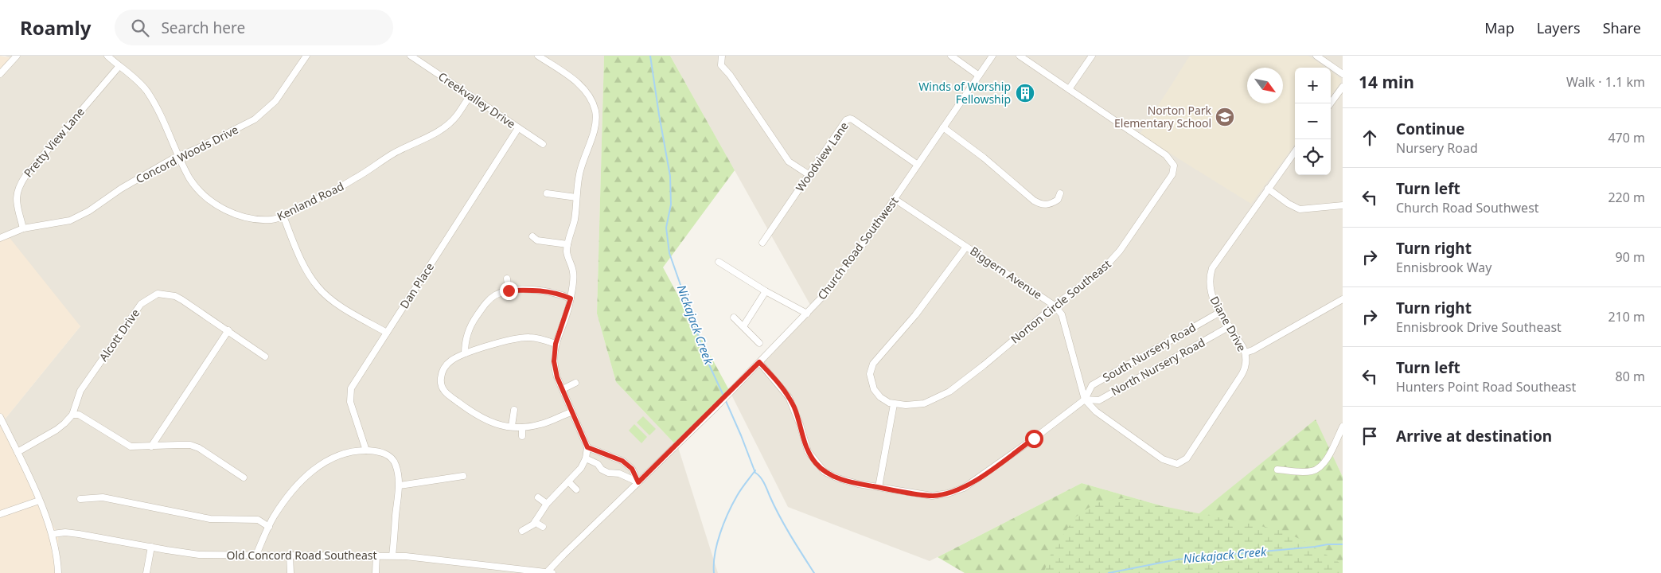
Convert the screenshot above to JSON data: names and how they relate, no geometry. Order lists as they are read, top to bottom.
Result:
{
  "streets": {
    "street": [
      "Creekvalley Drive",
      "Pretty View Lane",
      "Concord Woods Drive",
      "Woodview Lane",
      "Kenland Road",
      "Church Road Southwest",
      "Biggern Avenue",
      "Dan Place",
      "Norton Circle Southeast",
      "Diane Drive",
      "Alcott Drive",
      "South Nursery Road",
      "North Nursery Road",
      "Old Concord Road Southeast"
    ]
  },
  "crossings": [
    ["Creekvalley Drive", "Kenland Road"],
    ["Creekvalley Drive", "Dan Place"],
    ["Pretty View Lane", "Concord Woods Drive"],
    ["Pretty View Lane", "Kenland Road"],
    ["Concord Woods Drive", "Kenland Road"],
    ["Woodview Lane", "Church Road Southwest"],
    ["Church Road Southwest", "Biggern Avenue"],
    ["Church Road Southwest", "Old Concord Road Southeast"],
    ["Biggern Avenue", "Norton Circle Southeast"],
    ["Biggern Avenue", "Diane Drive"],
    ["Biggern Avenue", "South Nursery Road"],
    ["Biggern Avenue", "North Nursery Road"],
    ["Diane Drive", "South Nursery Road"],
    ["Diane Drive", "North Nursery Road"],
    ["South Nursery Road", "North Nursery Road"]
  ],
  "water": ["Nickajack Creek"],
  "places": {
    "building": ["Winds of Worship Fellowship"],
    "school or university": ["Norton Park Elementary School"]
  },
  "north": "bottom right",
  "page": {
    "header": "Roamly",
    "search": "Search here",
    "nav": ["Map", "Layers", "Share"],
    "heading": ["14 min", "Walk · 1.1 km"],
    "map_buttons": ["+", "−"],
    "list": [
      ["Continue", "Nursery Road", "470 m"],
      ["Turn left", "Church Road Southwest", "220 m"],
      ["Turn right", "Ennisbrook Way", "90 m"],
      ["Turn right", "Ennisbrook Drive Southeast", "210 m"],
      ["Turn left", "Hunters Point Road Southeast", "80 m"],
      "Arrive at destination"
    ]
  }
}
